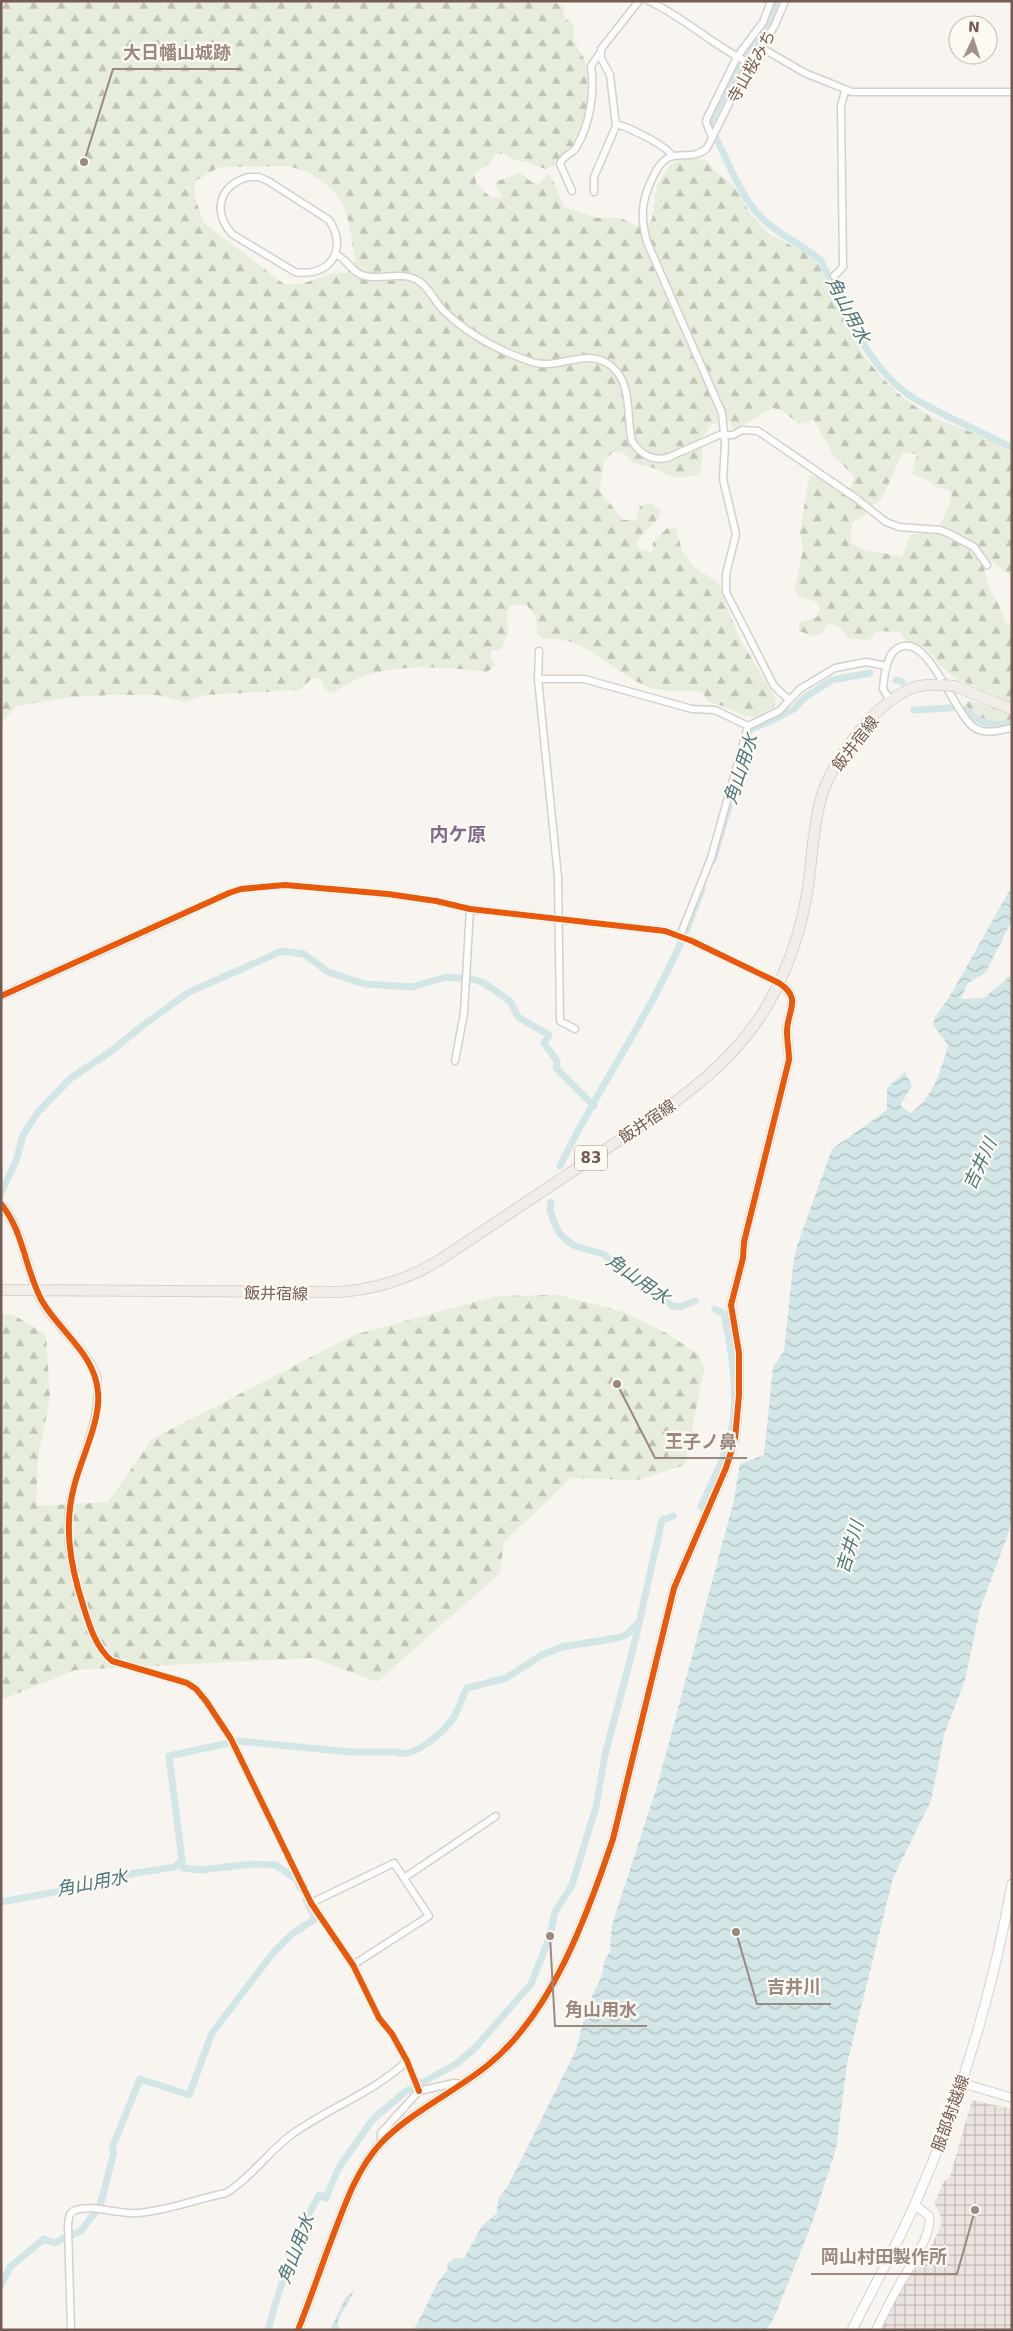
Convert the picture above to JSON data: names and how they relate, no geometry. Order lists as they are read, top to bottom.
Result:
{
  "streets": {
    "main road": ["飯井宿線", "83", "服部射越線"],
    "street": ["寺山桜みち"]
  },
  "districts": ["内ケ原"],
  "water": ["角山用水", "吉井川"],
  "places": [
    "大日幡山城跡",
    "王子ノ鼻",
    "吉井川",
    "角山用水",
    "岡山村田製作所"
  ],
  "north": "top"
}
